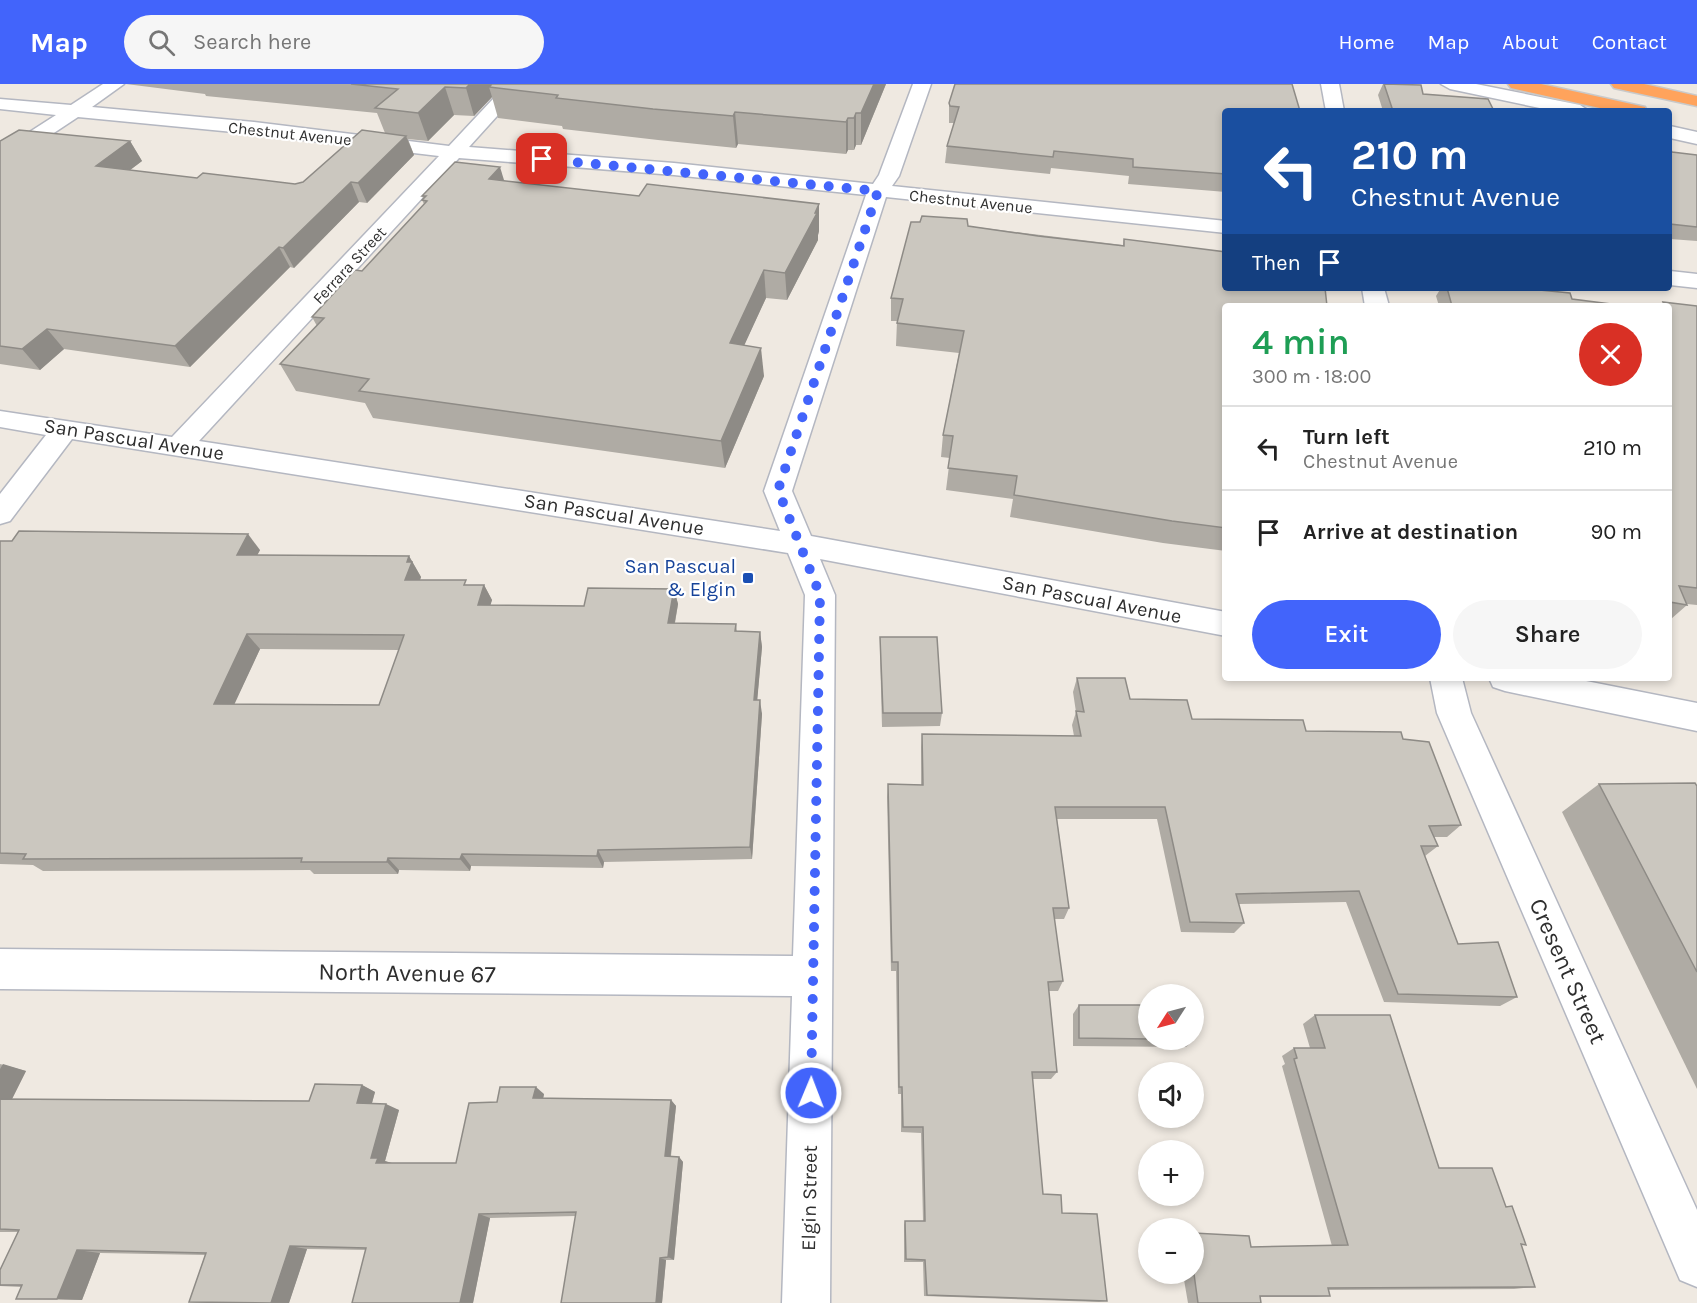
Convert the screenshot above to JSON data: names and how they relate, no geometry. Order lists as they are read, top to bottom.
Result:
{
  "streets": {
    "street": [
      "Chestnut Avenue",
      "Ferrara Street",
      "San Pascual Avenue",
      "Cresent Street",
      "North Avenue 67",
      "Elgin Street"
    ]
  },
  "crossings": [
    ["Chestnut Avenue", "Ferrara Street"],
    ["Chestnut Avenue", "Elgin Street"],
    ["Ferrara Street", "San Pascual Avenue"],
    ["San Pascual Avenue", "Elgin Street"],
    ["North Avenue 67", "Elgin Street"]
  ],
  "places": {
    "transit": ["San Pascual & Elgin"]
  },
  "north": "bottom left",
  "page": {
    "header": "Map",
    "search": "Search here",
    "nav": [
      "Home",
      "Map",
      "About",
      "Contact"
    ],
    "turn": ["210 m", "Chestnut Avenue"],
    "then": "Then",
    "heading": ["4 min", "300 m · 18:00"],
    "list": [
      {
        "name": "Turn left",
        "note": "Chestnut Avenue",
        "value": "210 m"
      },
      {
        "name": "Arrive at destination",
        "value": "90 m"
      }
    ],
    "buttons": ["Exit", "Share"],
    "map_buttons": ["+", "−"]
  }
}
